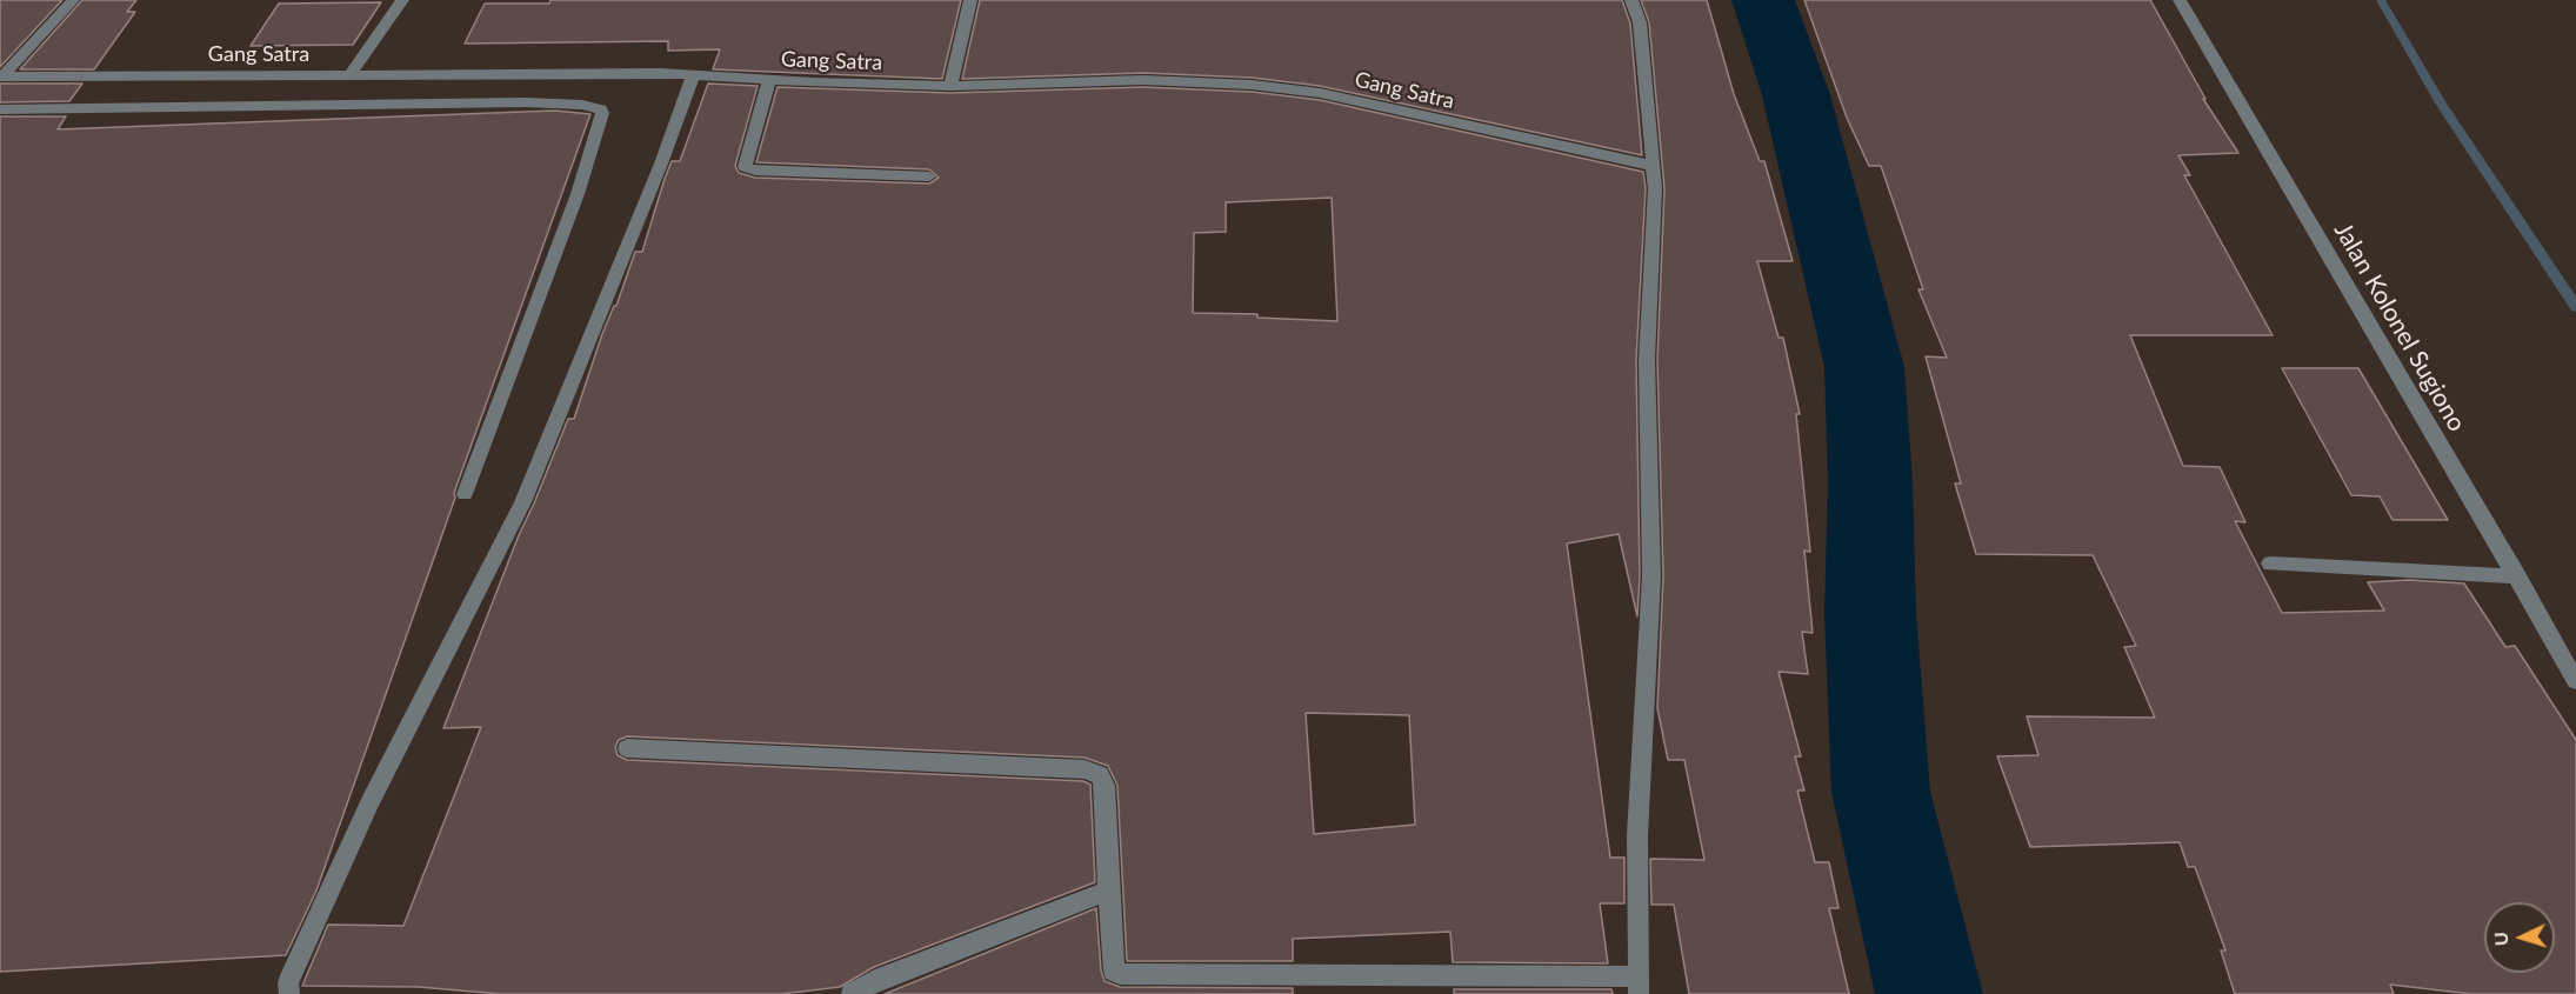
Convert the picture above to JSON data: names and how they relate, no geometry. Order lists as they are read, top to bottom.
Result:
{
  "streets": {
    "street": ["Gang Satra", "Jalan Kolonel Sugiono"]
  },
  "north": "left"
}
